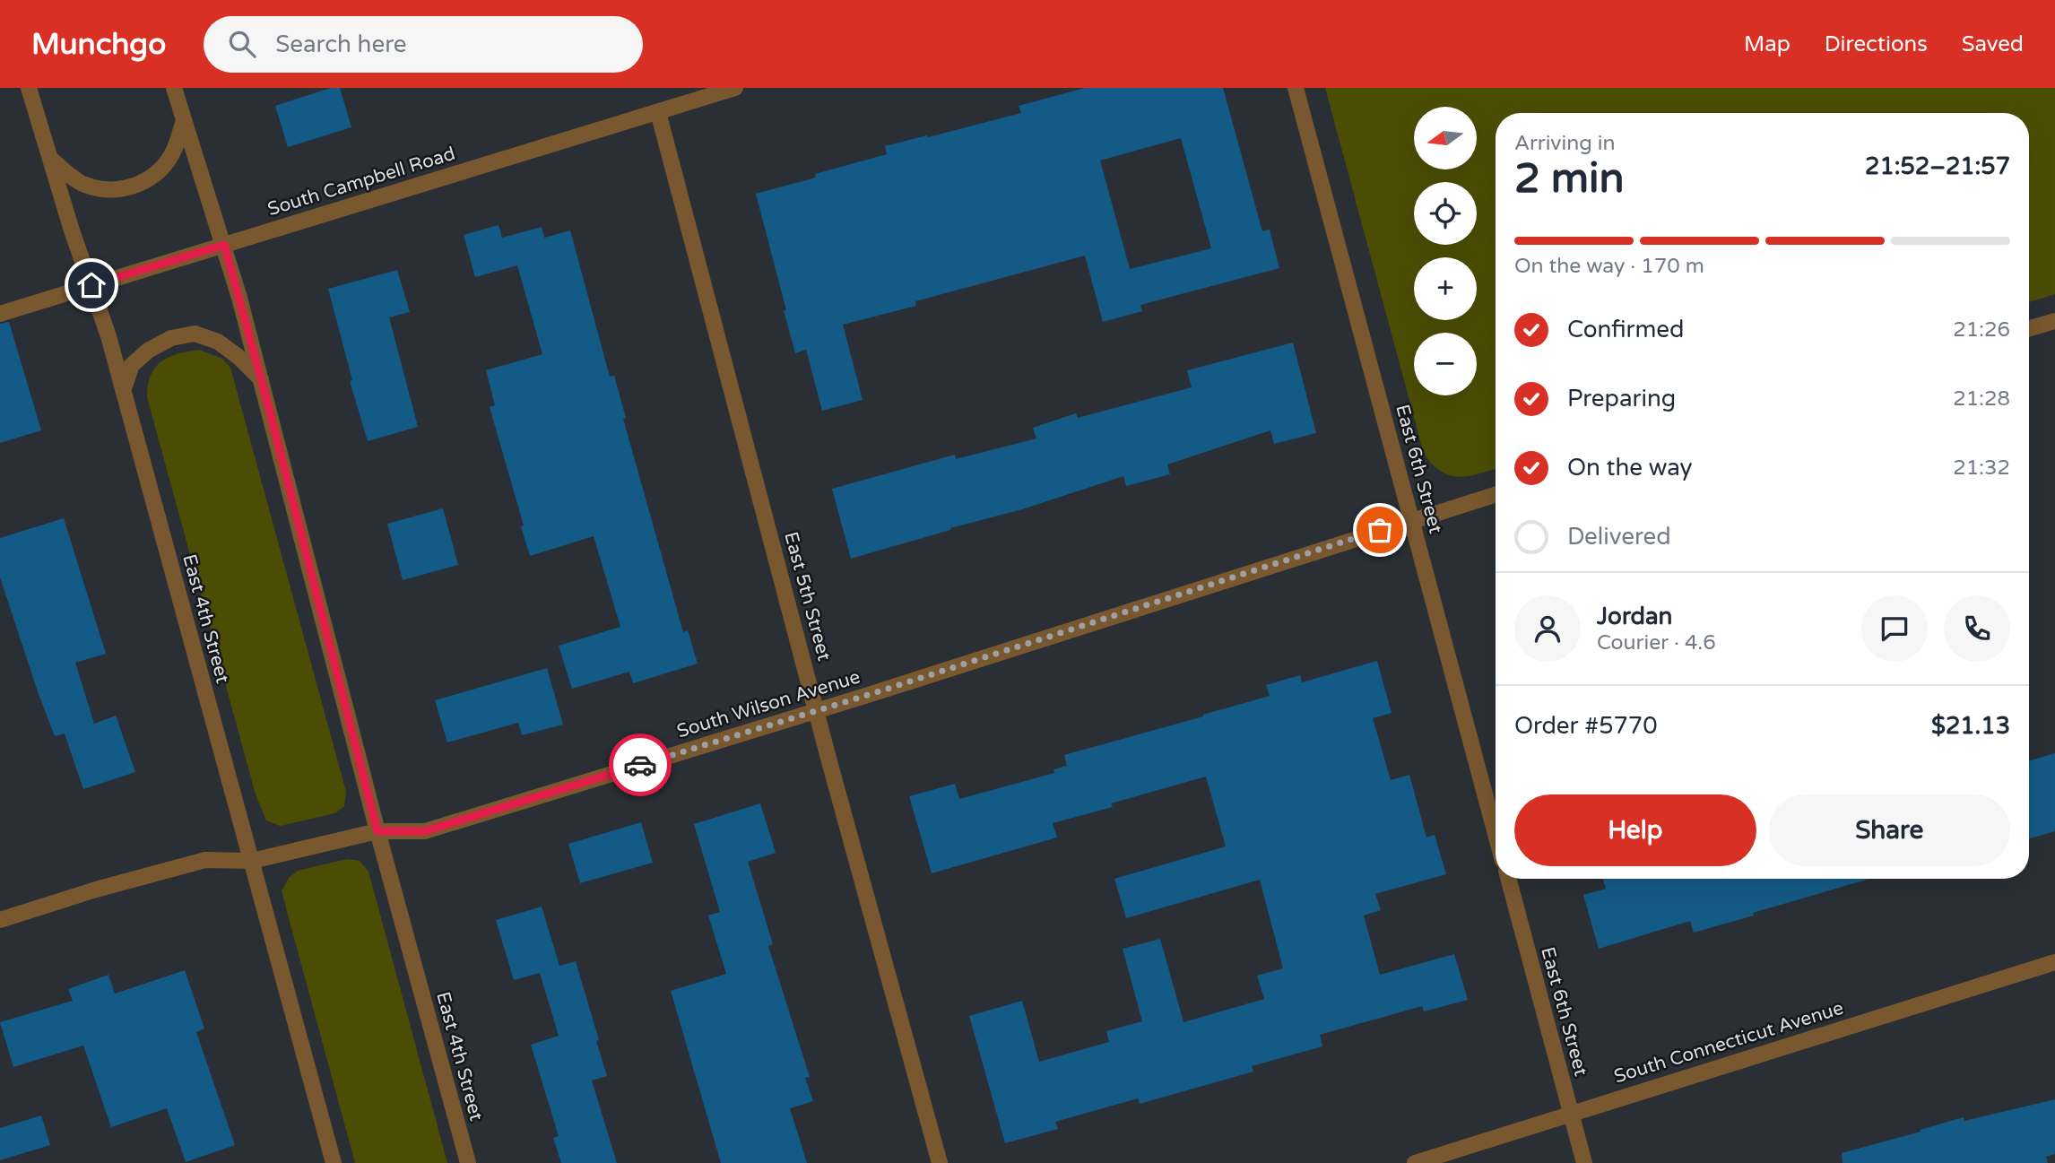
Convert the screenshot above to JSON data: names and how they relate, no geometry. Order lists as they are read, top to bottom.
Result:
{
  "streets": {
    "street": [
      "South Campbell Road",
      "East 6th Street",
      "East 5th Street",
      "East 4th Street",
      "South Wilson Avenue",
      "South Connecticut Avenue"
    ]
  },
  "crossings": [
    ["South Campbell Road", "East 5th Street"],
    ["South Campbell Road", "East 4th Street"],
    ["East 6th Street", "South Wilson Avenue"],
    ["East 6th Street", "South Connecticut Avenue"],
    ["East 5th Street", "South Wilson Avenue"],
    ["East 4th Street", "South Wilson Avenue"]
  ],
  "north": "left",
  "page": {
    "header": "Munchgo",
    "search": "Search here",
    "nav": ["Map", "Directions", "Saved"],
    "map_buttons": ["+", "−"],
    "heading": ["2 min", "Arriving in", "21:52–21:57"],
    "panel": [
      "Jordan",
      "Courier · 4.6",
      "Order #5770",
      "$21.13"
    ],
    "bar": "On the way · 170 m",
    "list": [
      ["Confirmed", "21:26"],
      ["Preparing", "21:28"],
      ["On the way", "21:32"],
      "Delivered"
    ],
    "buttons": ["Help", "Share"]
  }
}
